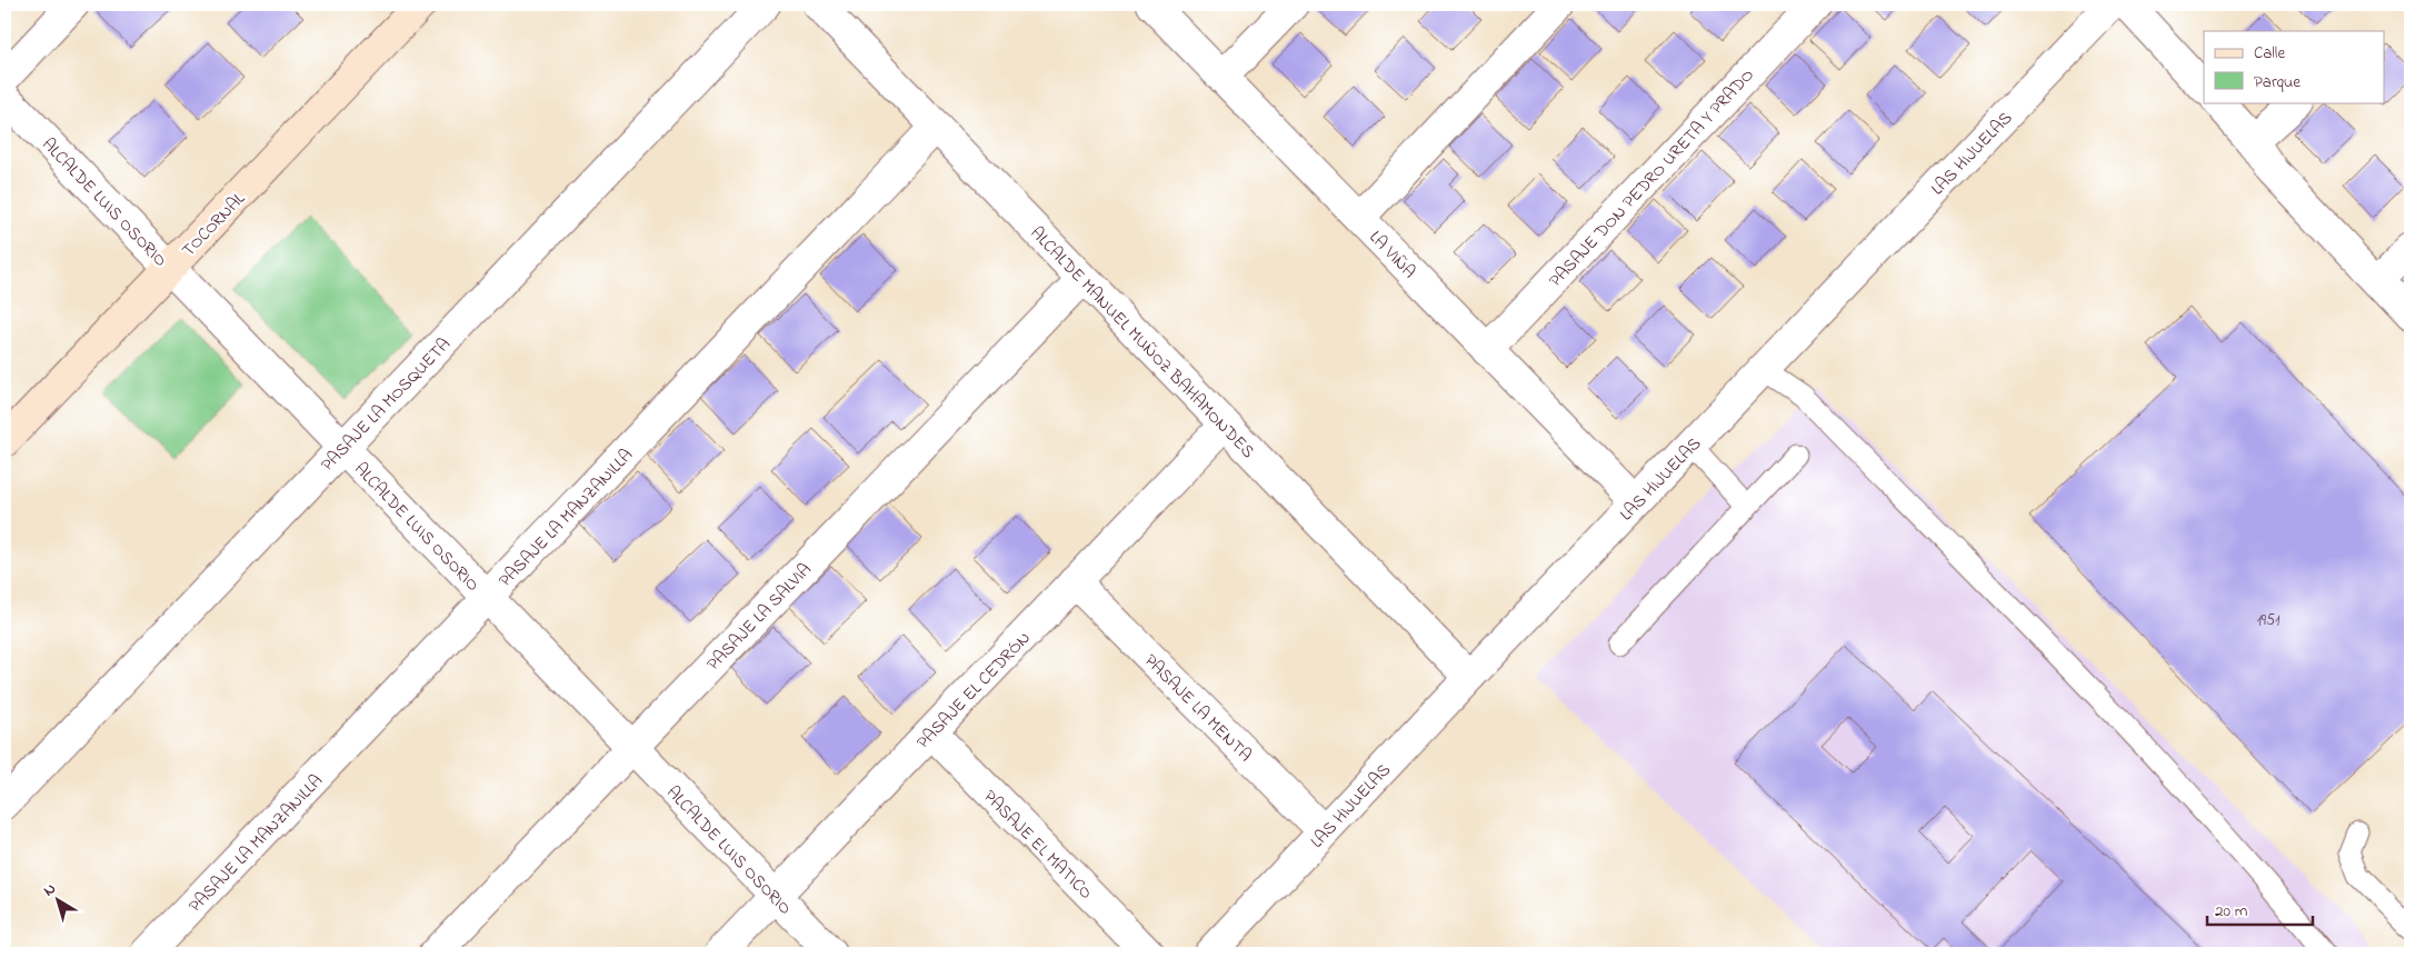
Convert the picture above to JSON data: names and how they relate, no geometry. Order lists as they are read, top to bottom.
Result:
{
  "streets": {
    "street": [
      "LAS HIJUELAS",
      "PASAJE DON PEDRO URETA Y PRADO",
      "ALCALDE LUIS OSORIO",
      "TOCORNAL",
      "LA VIÑA",
      "ALCALDE MANUEL MUÑOZ BAHAMONDES",
      "PASAJE LA MOSQUETA",
      "PASAJE LA MANZANILLA",
      "PASAJE LA SALVIA",
      "PASAJE EL CEDRÓN",
      "PASAJE LA MENTA",
      "PASAJE EL MATICO"
    ]
  },
  "crossings": [
    ["LAS HIJUELAS", "LA VIÑA"],
    ["LAS HIJUELAS", "ALCALDE MANUEL MUÑOZ BAHAMONDES"],
    ["LAS HIJUELAS", "PASAJE LA MENTA"],
    ["PASAJE DON PEDRO URETA Y PRADO", "LA VIÑA"],
    ["ALCALDE LUIS OSORIO", "TOCORNAL"],
    ["ALCALDE LUIS OSORIO", "PASAJE LA MOSQUETA"],
    ["ALCALDE LUIS OSORIO", "PASAJE LA MANZANILLA"],
    ["ALCALDE LUIS OSORIO", "PASAJE LA SALVIA"],
    ["ALCALDE LUIS OSORIO", "PASAJE EL CEDRÓN"],
    ["ALCALDE MANUEL MUÑOZ BAHAMONDES", "PASAJE LA MANZANILLA"],
    ["ALCALDE MANUEL MUÑOZ BAHAMONDES", "PASAJE LA SALVIA"],
    ["ALCALDE MANUEL MUÑOZ BAHAMONDES", "PASAJE EL CEDRÓN"],
    ["PASAJE EL CEDRÓN", "PASAJE LA MENTA"],
    ["PASAJE EL CEDRÓN", "PASAJE EL MATICO"]
  ],
  "house_numbers": ["1951"],
  "legend": ["Calle", "Parque"],
  "scale_bar": "20 m",
  "north": "top left"
}
